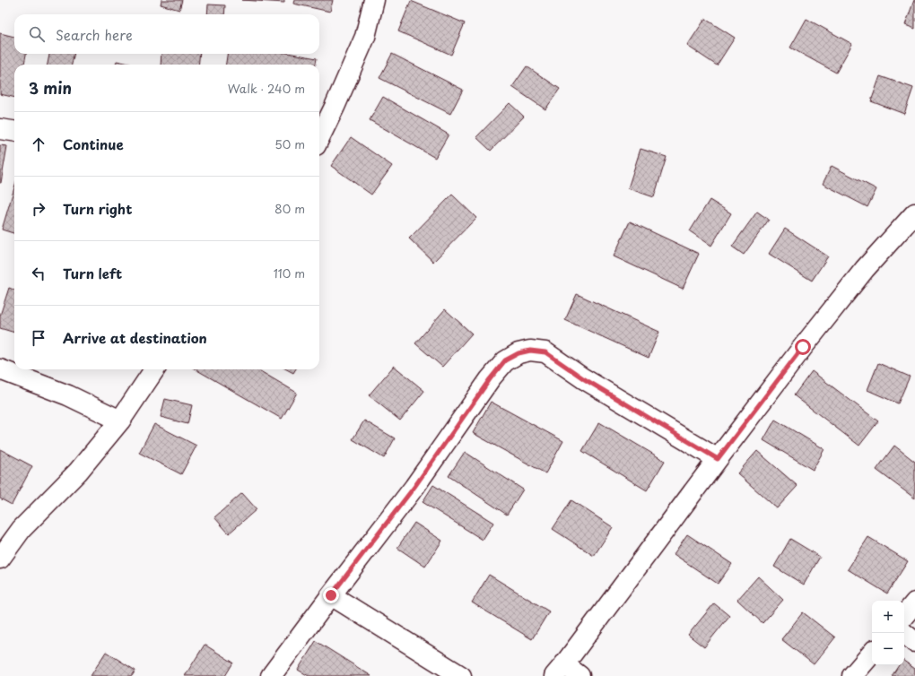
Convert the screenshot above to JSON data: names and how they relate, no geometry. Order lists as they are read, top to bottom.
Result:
{
  "page": {
    "search": "Search here",
    "heading": ["3 min", "Walk · 240 m"],
    "list": [
      ["Continue", "50 m"],
      ["Turn right", "80 m"],
      ["Turn left", "110 m"],
      "Arrive at destination"
    ],
    "map_buttons": ["+", "−"]
  }
}
